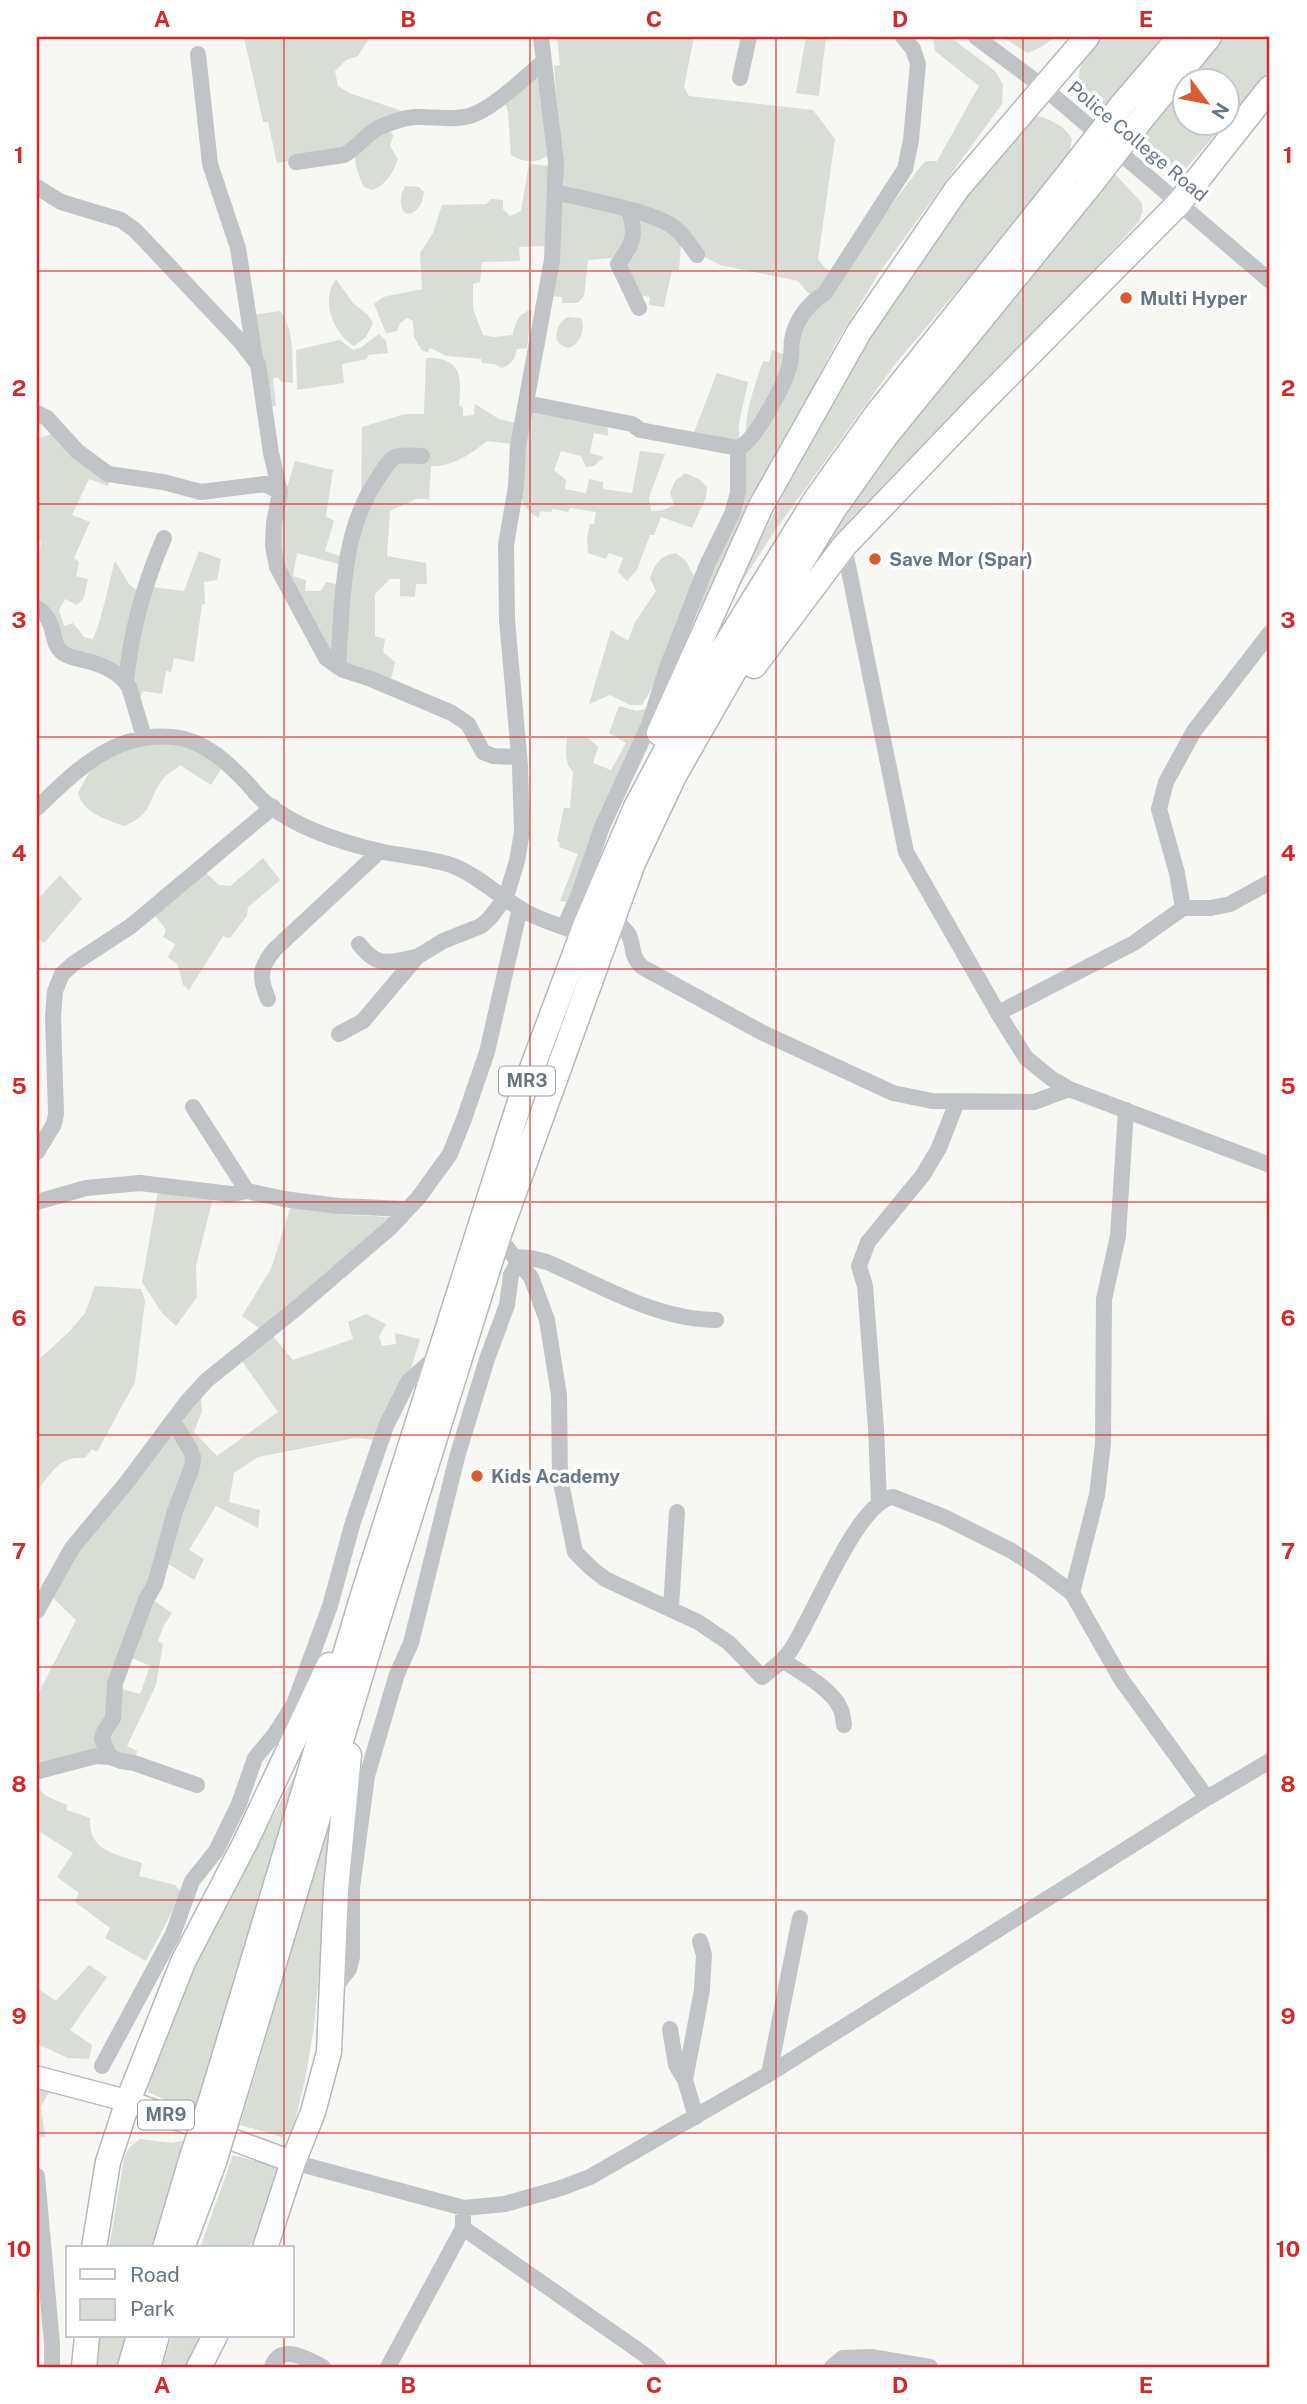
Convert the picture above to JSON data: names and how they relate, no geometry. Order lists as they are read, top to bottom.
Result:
{
  "streets": {
    "highway": ["MR3"],
    "main road": ["MR9"],
    "street": ["Police College Road"]
  },
  "places": ["Multi Hyper", "Save Mor (Spar)", "Kids Academy"],
  "legend": ["Road", "Park"],
  "north": "bottom right",
  "grid": {
    "columns": [
      "A",
      "B",
      "C",
      "D",
      "E"
    ],
    "rows": [
      "1",
      "2",
      "3",
      "4",
      "5",
      "6",
      "7",
      "8",
      "9",
      "10"
    ]
  }
}
